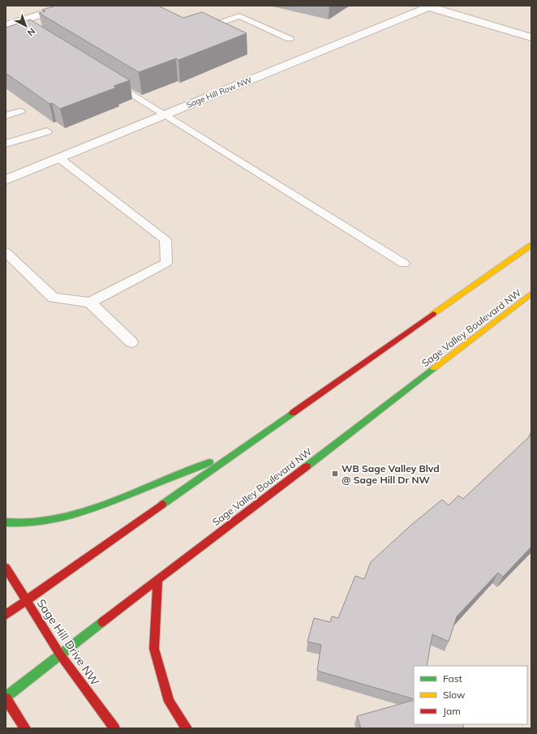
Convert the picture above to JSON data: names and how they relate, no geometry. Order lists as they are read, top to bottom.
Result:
{
  "streets": {
    "street": ["Sage Hill Row NW", "Sage Valley Boulevard NW", "Sage Hill Drive NW"]
  },
  "crossings": [
    ["Sage Valley Boulevard NW", "Sage Hill Drive NW"]
  ],
  "places": {
    "transit": ["WB Sage Valley Blvd @ Sage Hill Dr NW"]
  },
  "legend": ["Fast", "Slow", "Jam"],
  "north": "bottom right"
}
